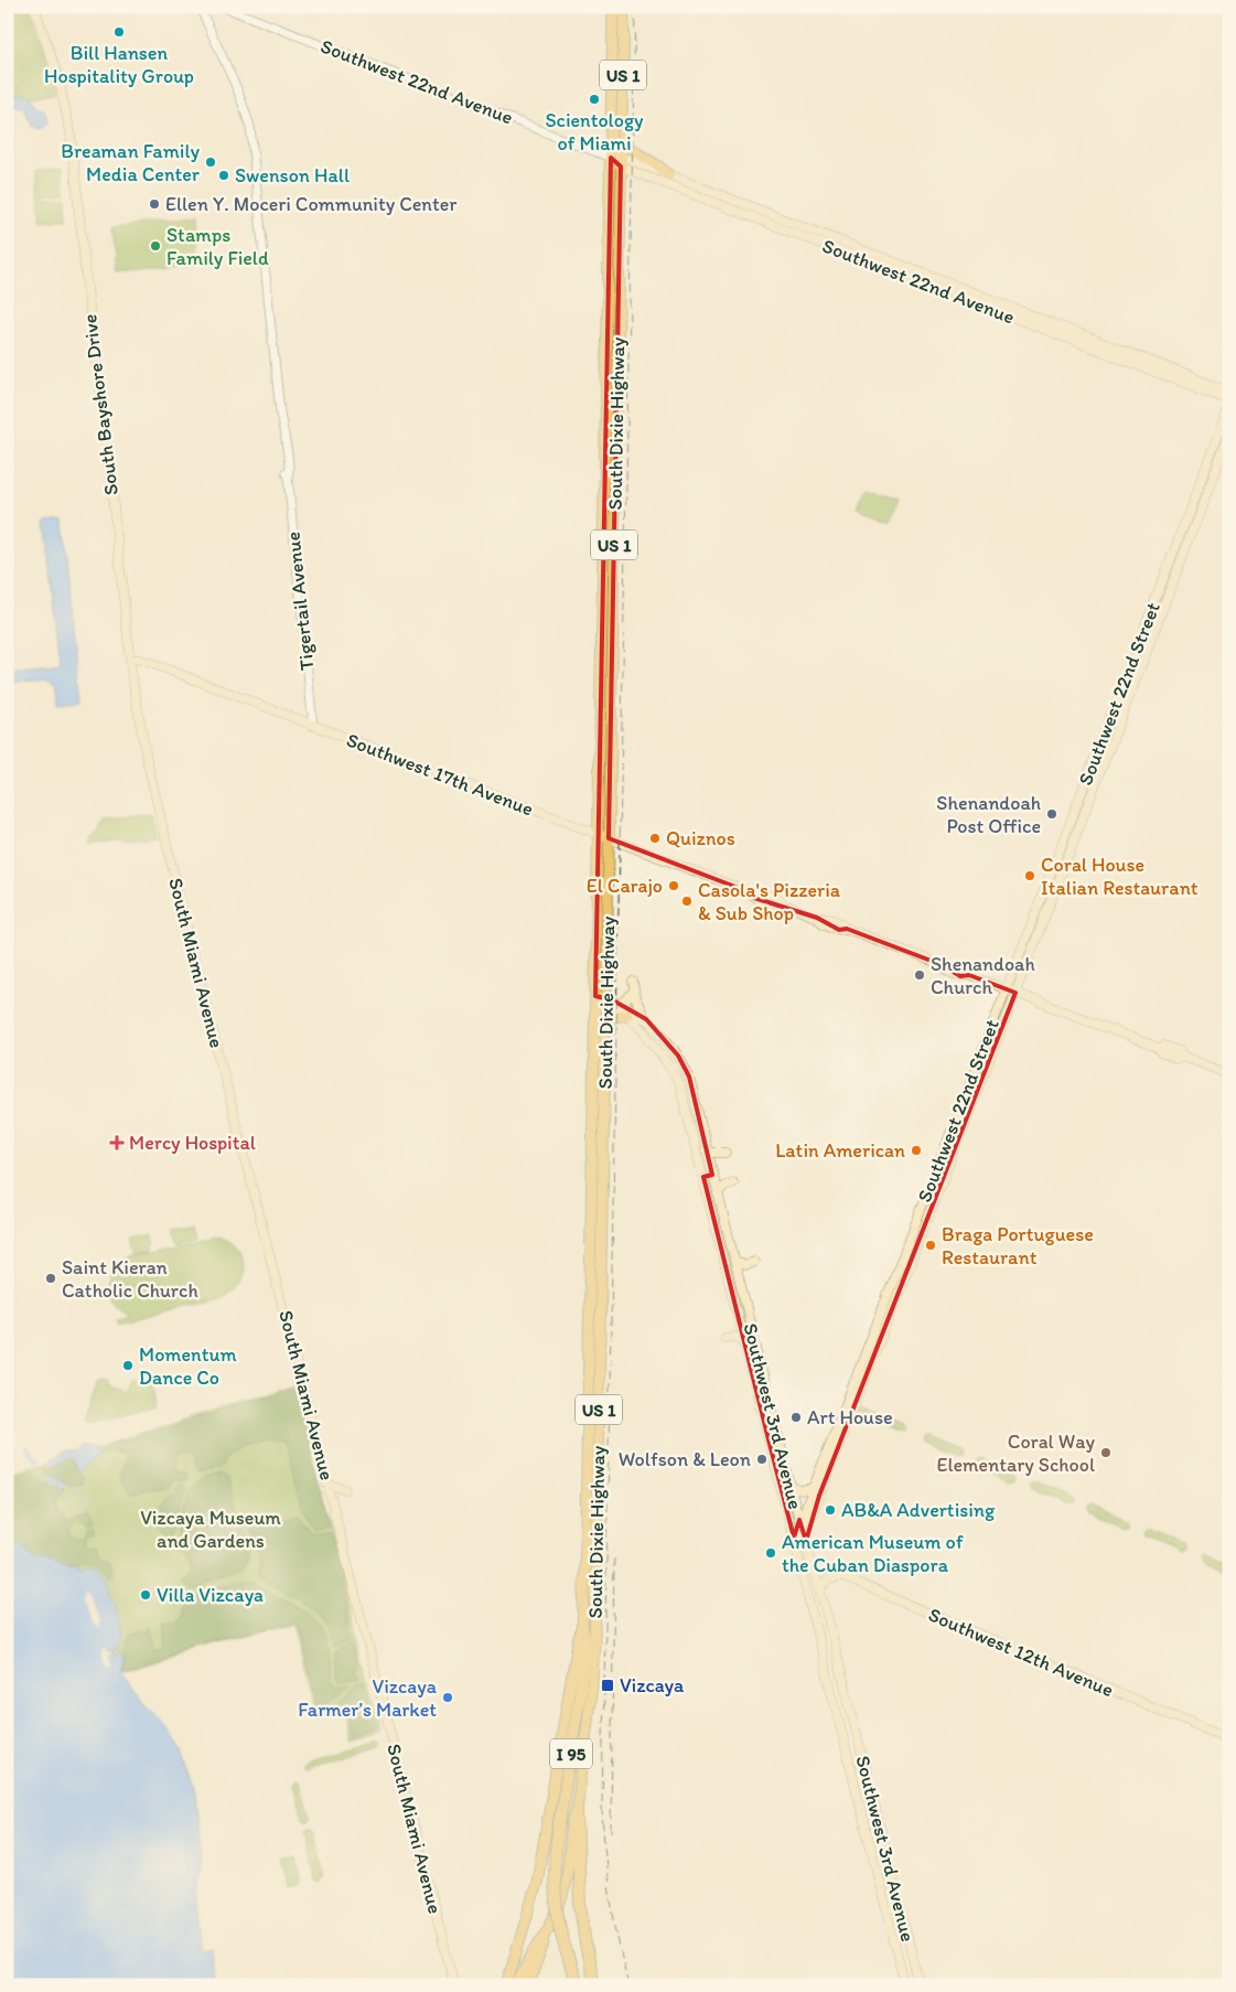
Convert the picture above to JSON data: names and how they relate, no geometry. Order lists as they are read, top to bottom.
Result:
{
  "streets": {
    "highway": ["I 95"],
    "main road": [
      "US 1",
      "Southwest 22nd Avenue",
      "South Bayshore Drive",
      "South Dixie Highway",
      "Southwest 22nd Street",
      "Southwest 17th Avenue",
      "South Miami Avenue",
      "Southwest 3rd Avenue",
      "Southwest 12th Avenue"
    ],
    "street": ["Tigertail Avenue"]
  },
  "crossings": [
    ["Southwest 22nd Avenue", "South Dixie Highway"],
    ["South Bayshore Drive", "Southwest 17th Avenue"],
    ["South Bayshore Drive", "South Miami Avenue"],
    ["South Dixie Highway", "Southwest 17th Avenue"],
    ["South Dixie Highway", "I 95"],
    ["Tigertail Avenue", "Southwest 17th Avenue"],
    ["Southwest 22nd Street", "Southwest 17th Avenue"],
    ["Southwest 22nd Street", "Southwest 3rd Avenue"],
    ["Southwest 3rd Avenue", "Southwest 12th Avenue"]
  ],
  "parks": ["Vizcaya Museum and Gardens"],
  "places": {
    "other": [
      "Bill Hansen Hospitality Group",
      "Scientology of Miami",
      "Breaman Family Media Center",
      "Swenson Hall",
      "Ellen Y. Moceri Community Center",
      "Stamps Family Field",
      "Shenandoah Post Office",
      "Quiznos",
      "Coral House Italian Restaurant",
      "El Carajo",
      "Casola's Pizzeria & Sub Shop",
      "Shenandoah Church",
      "Latin American",
      "Braga Portuguese Restaurant",
      "Saint Kieran Catholic Church",
      "Momentum Dance Co",
      "Art House",
      "Coral Way Elementary School",
      "Wolfson & Leon",
      "AB&A Advertising",
      "American Museum of the Cuban Diaspora",
      "Villa Vizcaya",
      "Vizcaya Farmer’s Market"
    ],
    "health": ["Mercy Hospital"],
    "transit": ["Vizcaya"]
  }
}
